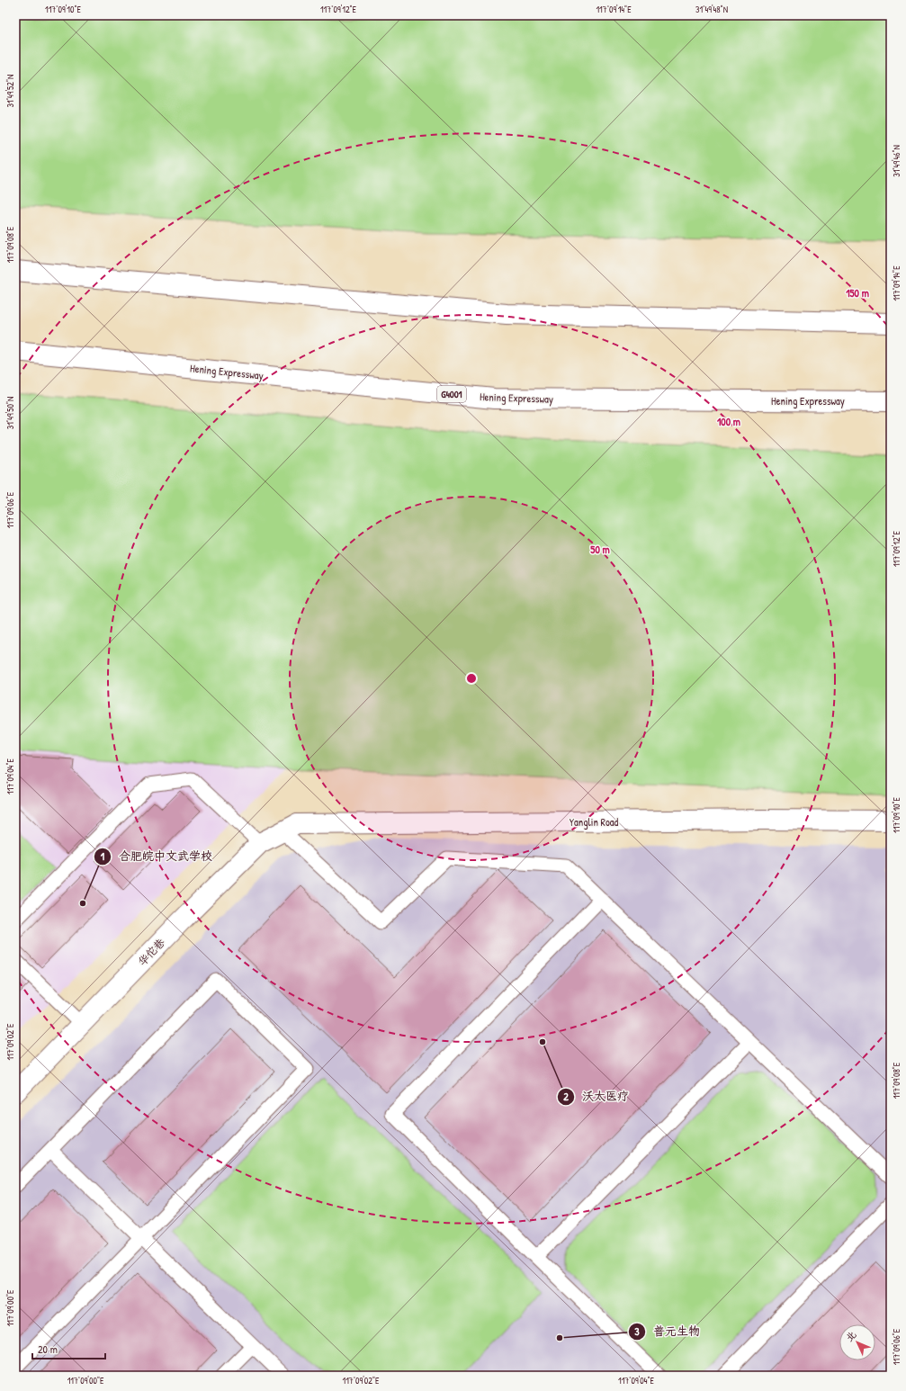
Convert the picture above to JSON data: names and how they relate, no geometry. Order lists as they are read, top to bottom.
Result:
{
  "streets": {
    "main road": [
      "Hening Expressway",
      "G4001",
      "Yanglin Road",
      "华佗巷"
    ]
  },
  "crossings": [
    ["Yanglin Road", "华佗巷"]
  ],
  "places": ["合肥皖中文武学校", "沃太医疗", "普元生物"],
  "scale_bar": "20 m",
  "north": "top left",
  "coordinates": [
    "117°09'10\"E",
    "117°09'12\"E",
    "117°09'14\"E",
    "31°49'48\"N",
    "31°49'52\"N",
    "31°49'46\"N",
    "117°09'08\"E",
    "31°49'50\"N",
    "117°09'06\"E",
    "117°09'04\"E",
    "117°09'02\"E",
    "117°09'00\"E"
  ],
  "rings": ["150 m", "100 m", "50 m"]
}
